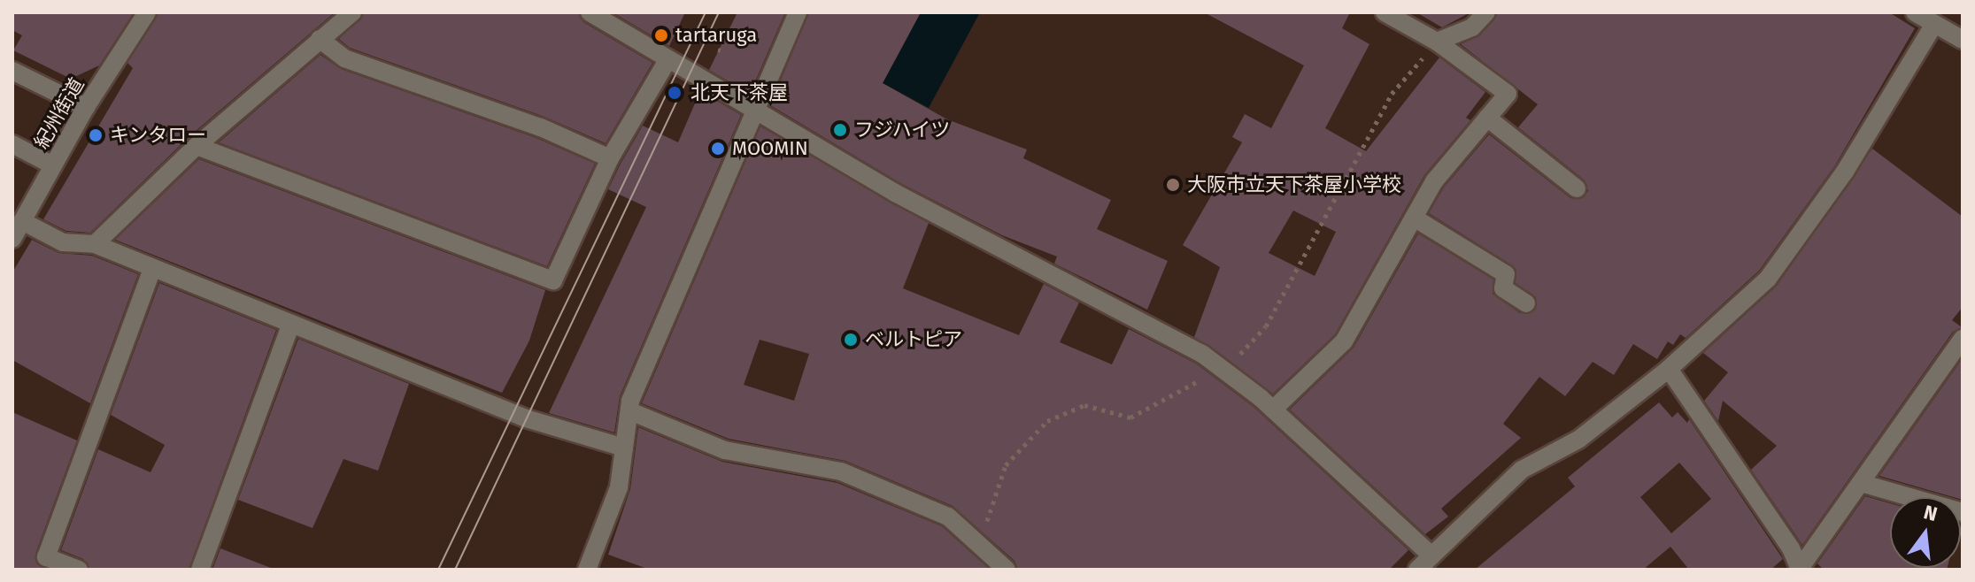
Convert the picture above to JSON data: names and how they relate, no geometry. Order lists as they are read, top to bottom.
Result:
{
  "streets": {
    "street": ["紀州街道"]
  },
  "places": [
    "tartaruga",
    "北天下茶屋",
    "フジハイツ",
    "キンタロー",
    "MOOMIN",
    "大阪市立天下茶屋小学校",
    "ベルトピア"
  ],
  "north": "top"
}
